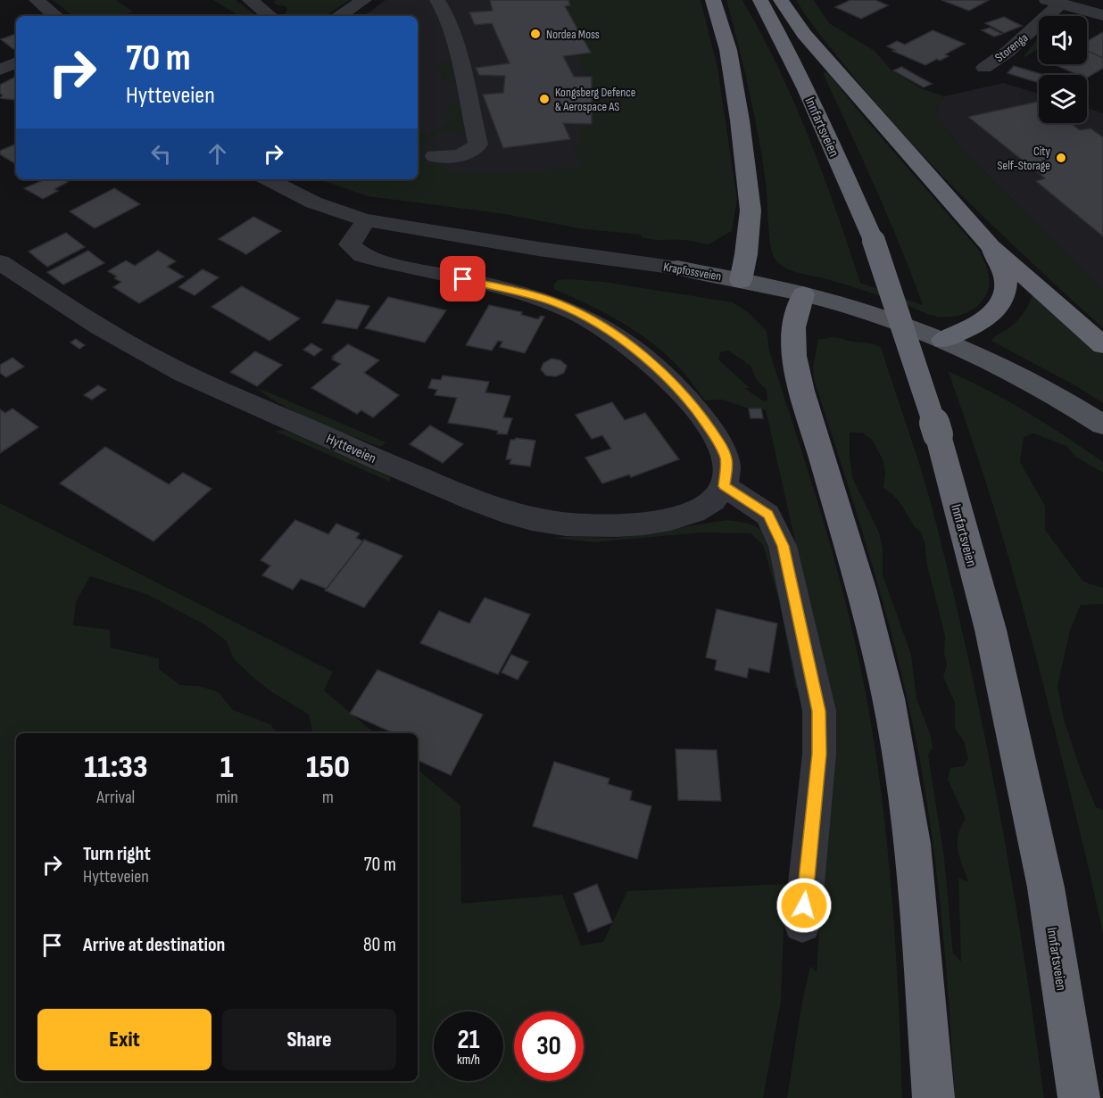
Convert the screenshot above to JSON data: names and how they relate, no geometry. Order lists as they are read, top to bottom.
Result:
{
  "streets": {
    "highway": ["Innfartsveien"],
    "main road": ["Krapfossveien"],
    "street": ["Storenga", "Hytteveien"]
  },
  "places": ["Nordea Moss", "Kongsberg Defence & Aerospace AS", "City Self-Storage"],
  "page": {
    "turn": ["70 m", "Hytteveien"],
    "eta": [
      "11:33",
      "Arrival",
      "1",
      "min",
      "150",
      "m"
    ],
    "list": [
      {
        "name": "Turn right",
        "note": "Hytteveien",
        "value": "70 m"
      },
      {
        "name": "Arrive at destination",
        "value": "80 m"
      }
    ],
    "buttons": ["Exit", "Share"],
    "speed": "21 km/h",
    "limit": "30"
  }
}
